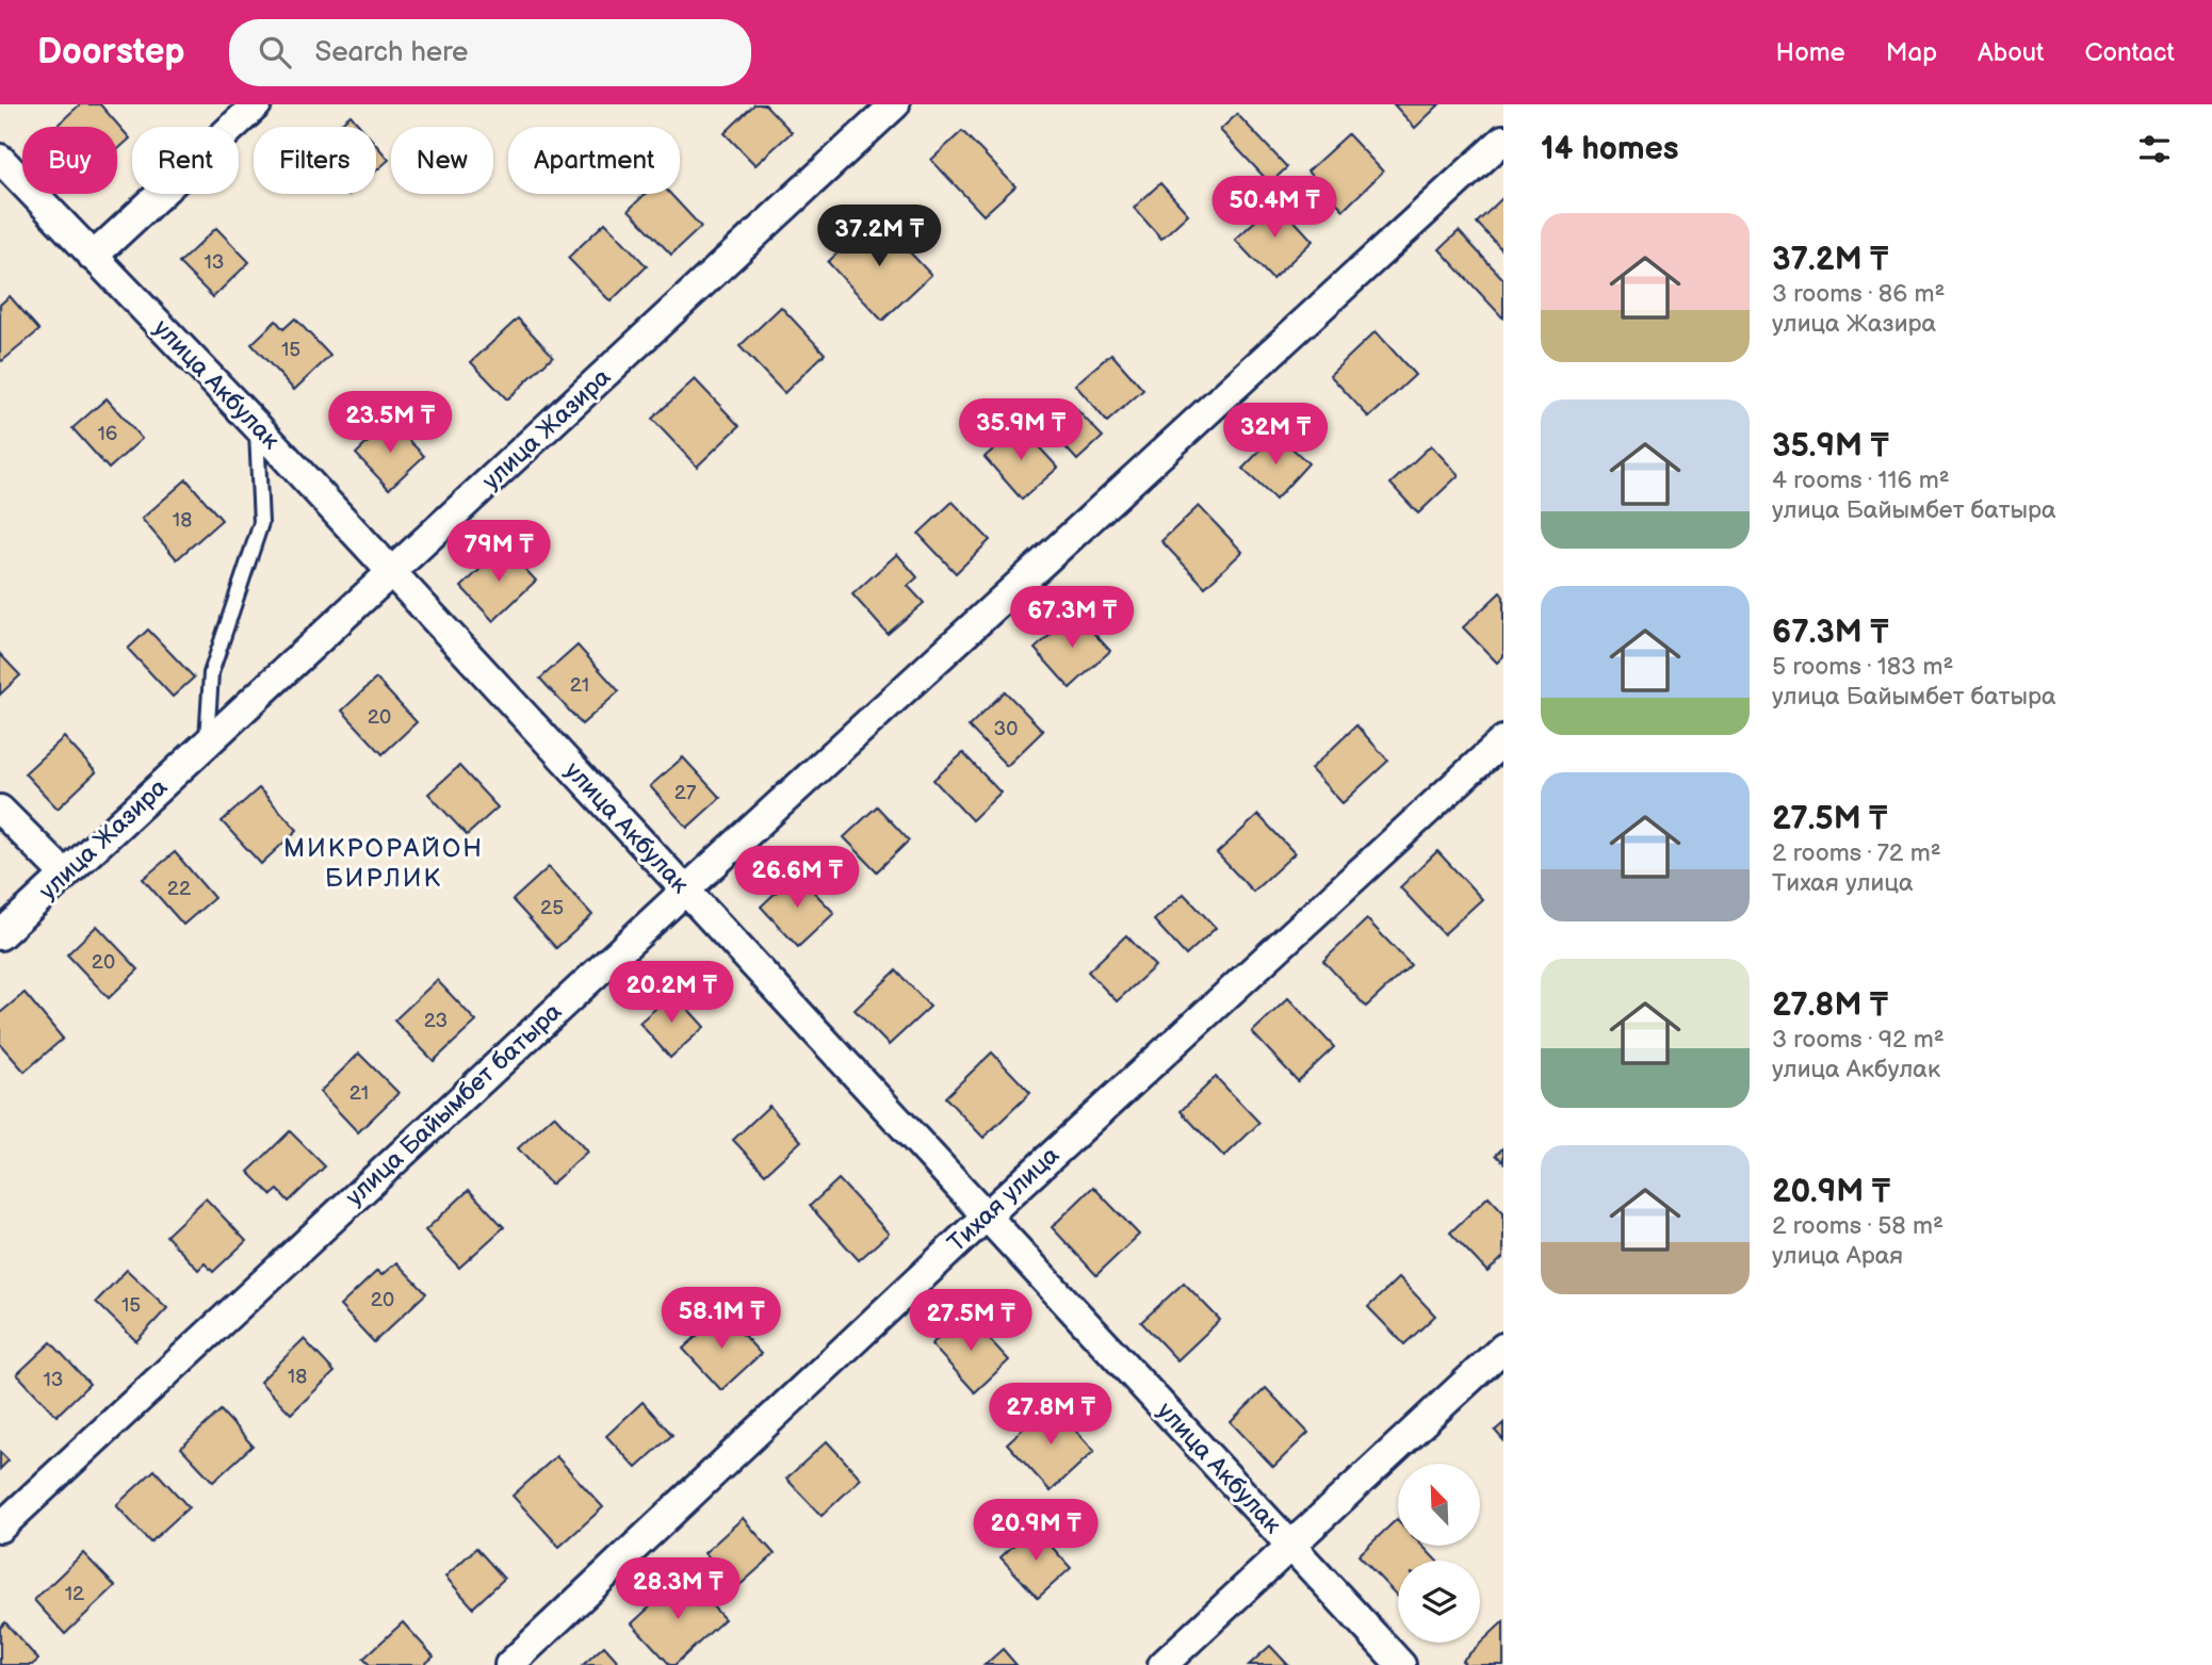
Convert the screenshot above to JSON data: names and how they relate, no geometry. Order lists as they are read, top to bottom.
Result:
{
  "streets": {
    "street": [
      "улица Акбулак",
      "улица Жазира",
      "улица Байымбет батыра",
      "Тихая улица"
    ]
  },
  "crossings": [
    ["улица Акбулак", "улица Жазира"],
    ["улица Акбулак", "улица Байымбет батыра"],
    ["улица Акбулак", "Тихая улица"]
  ],
  "districts": ["МИКРОРАЙОН БИРЛИК"],
  "house_numbers": [
    "13",
    "15",
    "16",
    "18",
    "21",
    "20",
    "30",
    "27",
    "22",
    "25",
    "20",
    "23",
    "21",
    "20",
    "15",
    "18",
    "13",
    "12"
  ],
  "north": "top left",
  "page": {
    "header": "Doorstep",
    "search": "Search here",
    "nav": [
      "Home",
      "Map",
      "About",
      "Contact"
    ],
    "heading": "14 homes",
    "chip": [
      "Buy",
      "Rent",
      "Filters",
      "New",
      "Apartment"
    ],
    "price": [
      "50.4M ₸",
      "37.2M ₸",
      "23.5M ₸",
      "35.9M ₸",
      "32M ₸",
      "79M ₸",
      "67.3M ₸",
      "26.6M ₸",
      "20.2M ₸",
      "58.1M ₸",
      "27.5M ₸",
      "27.8M ₸",
      "20.9M ₸",
      "28.3M ₸"
    ],
    "list": [
      {
        "name": "37.2M ₸",
        "note": "3 rooms · 86 m² · улица Жазира"
      },
      {
        "name": "35.9M ₸",
        "note": "4 rooms · 116 m² · улица Байымбет батыра"
      },
      {
        "name": "67.3M ₸",
        "note": "5 rooms · 183 m² · улица Байымбет батыра"
      },
      {
        "name": "27.5M ₸",
        "note": "2 rooms · 72 m² · Тихая улица"
      },
      {
        "name": "27.8M ₸",
        "note": "3 rooms · 92 m² · улица Акбулак"
      },
      {
        "name": "20.9M ₸",
        "note": "2 rooms · 58 m² · улица Арая"
      }
    ]
  }
}
